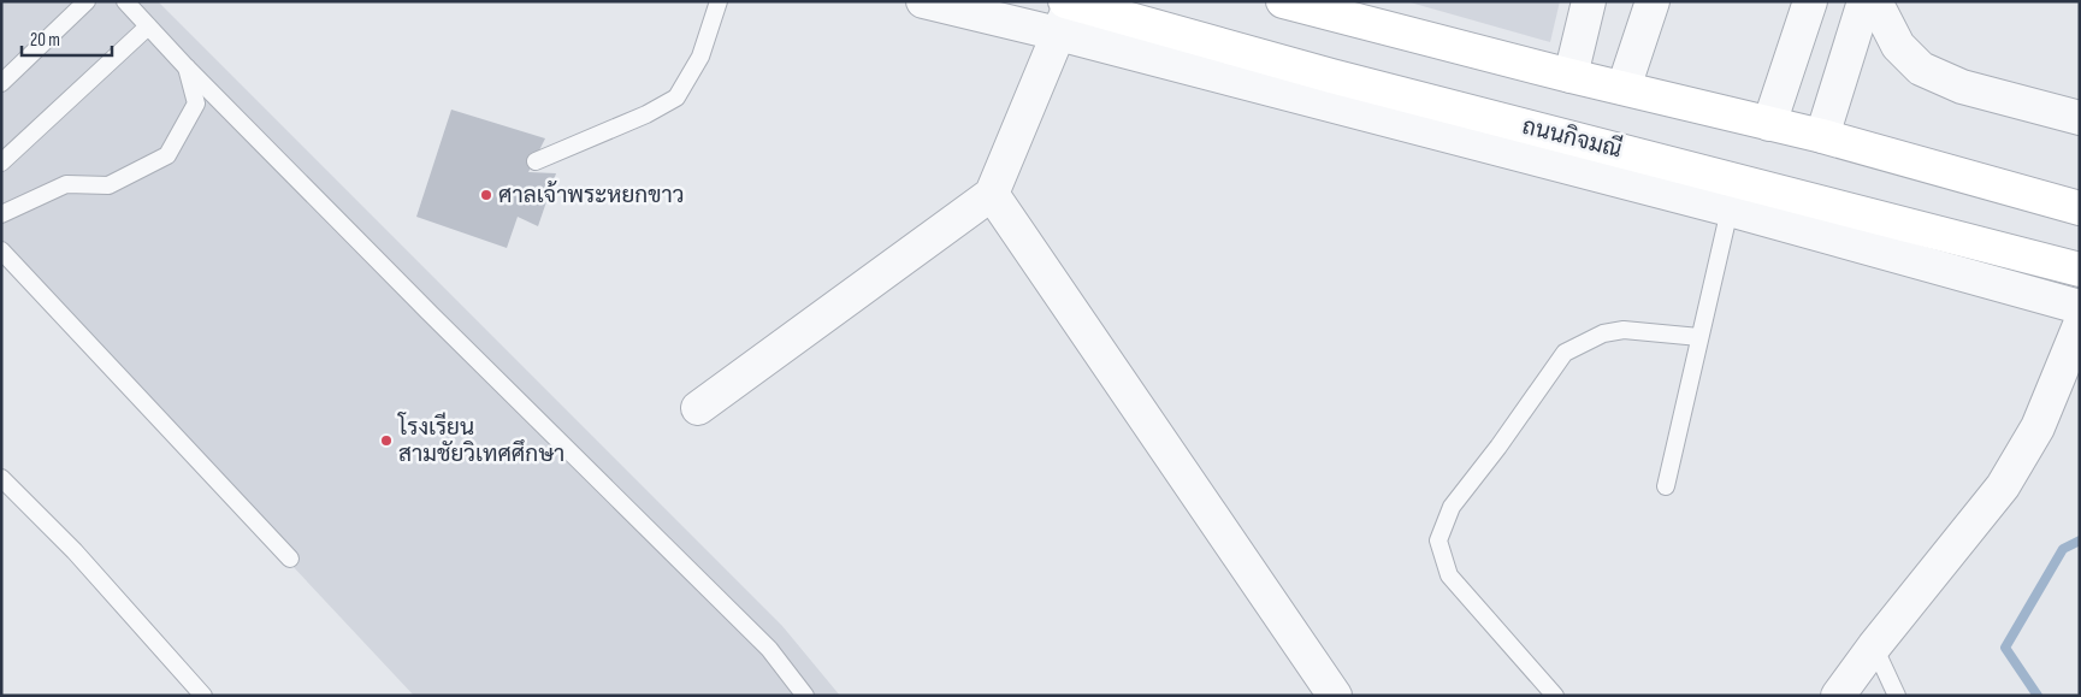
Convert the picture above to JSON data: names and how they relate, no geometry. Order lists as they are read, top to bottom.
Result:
{
  "streets": {
    "main road": ["ถนนกิจมณี"]
  },
  "places": ["ศาลเจ้าพระหยกขาว", "โรงเรียน สามชัยวิเทศศึกษา"],
  "scale_bar": "20 m"
}
